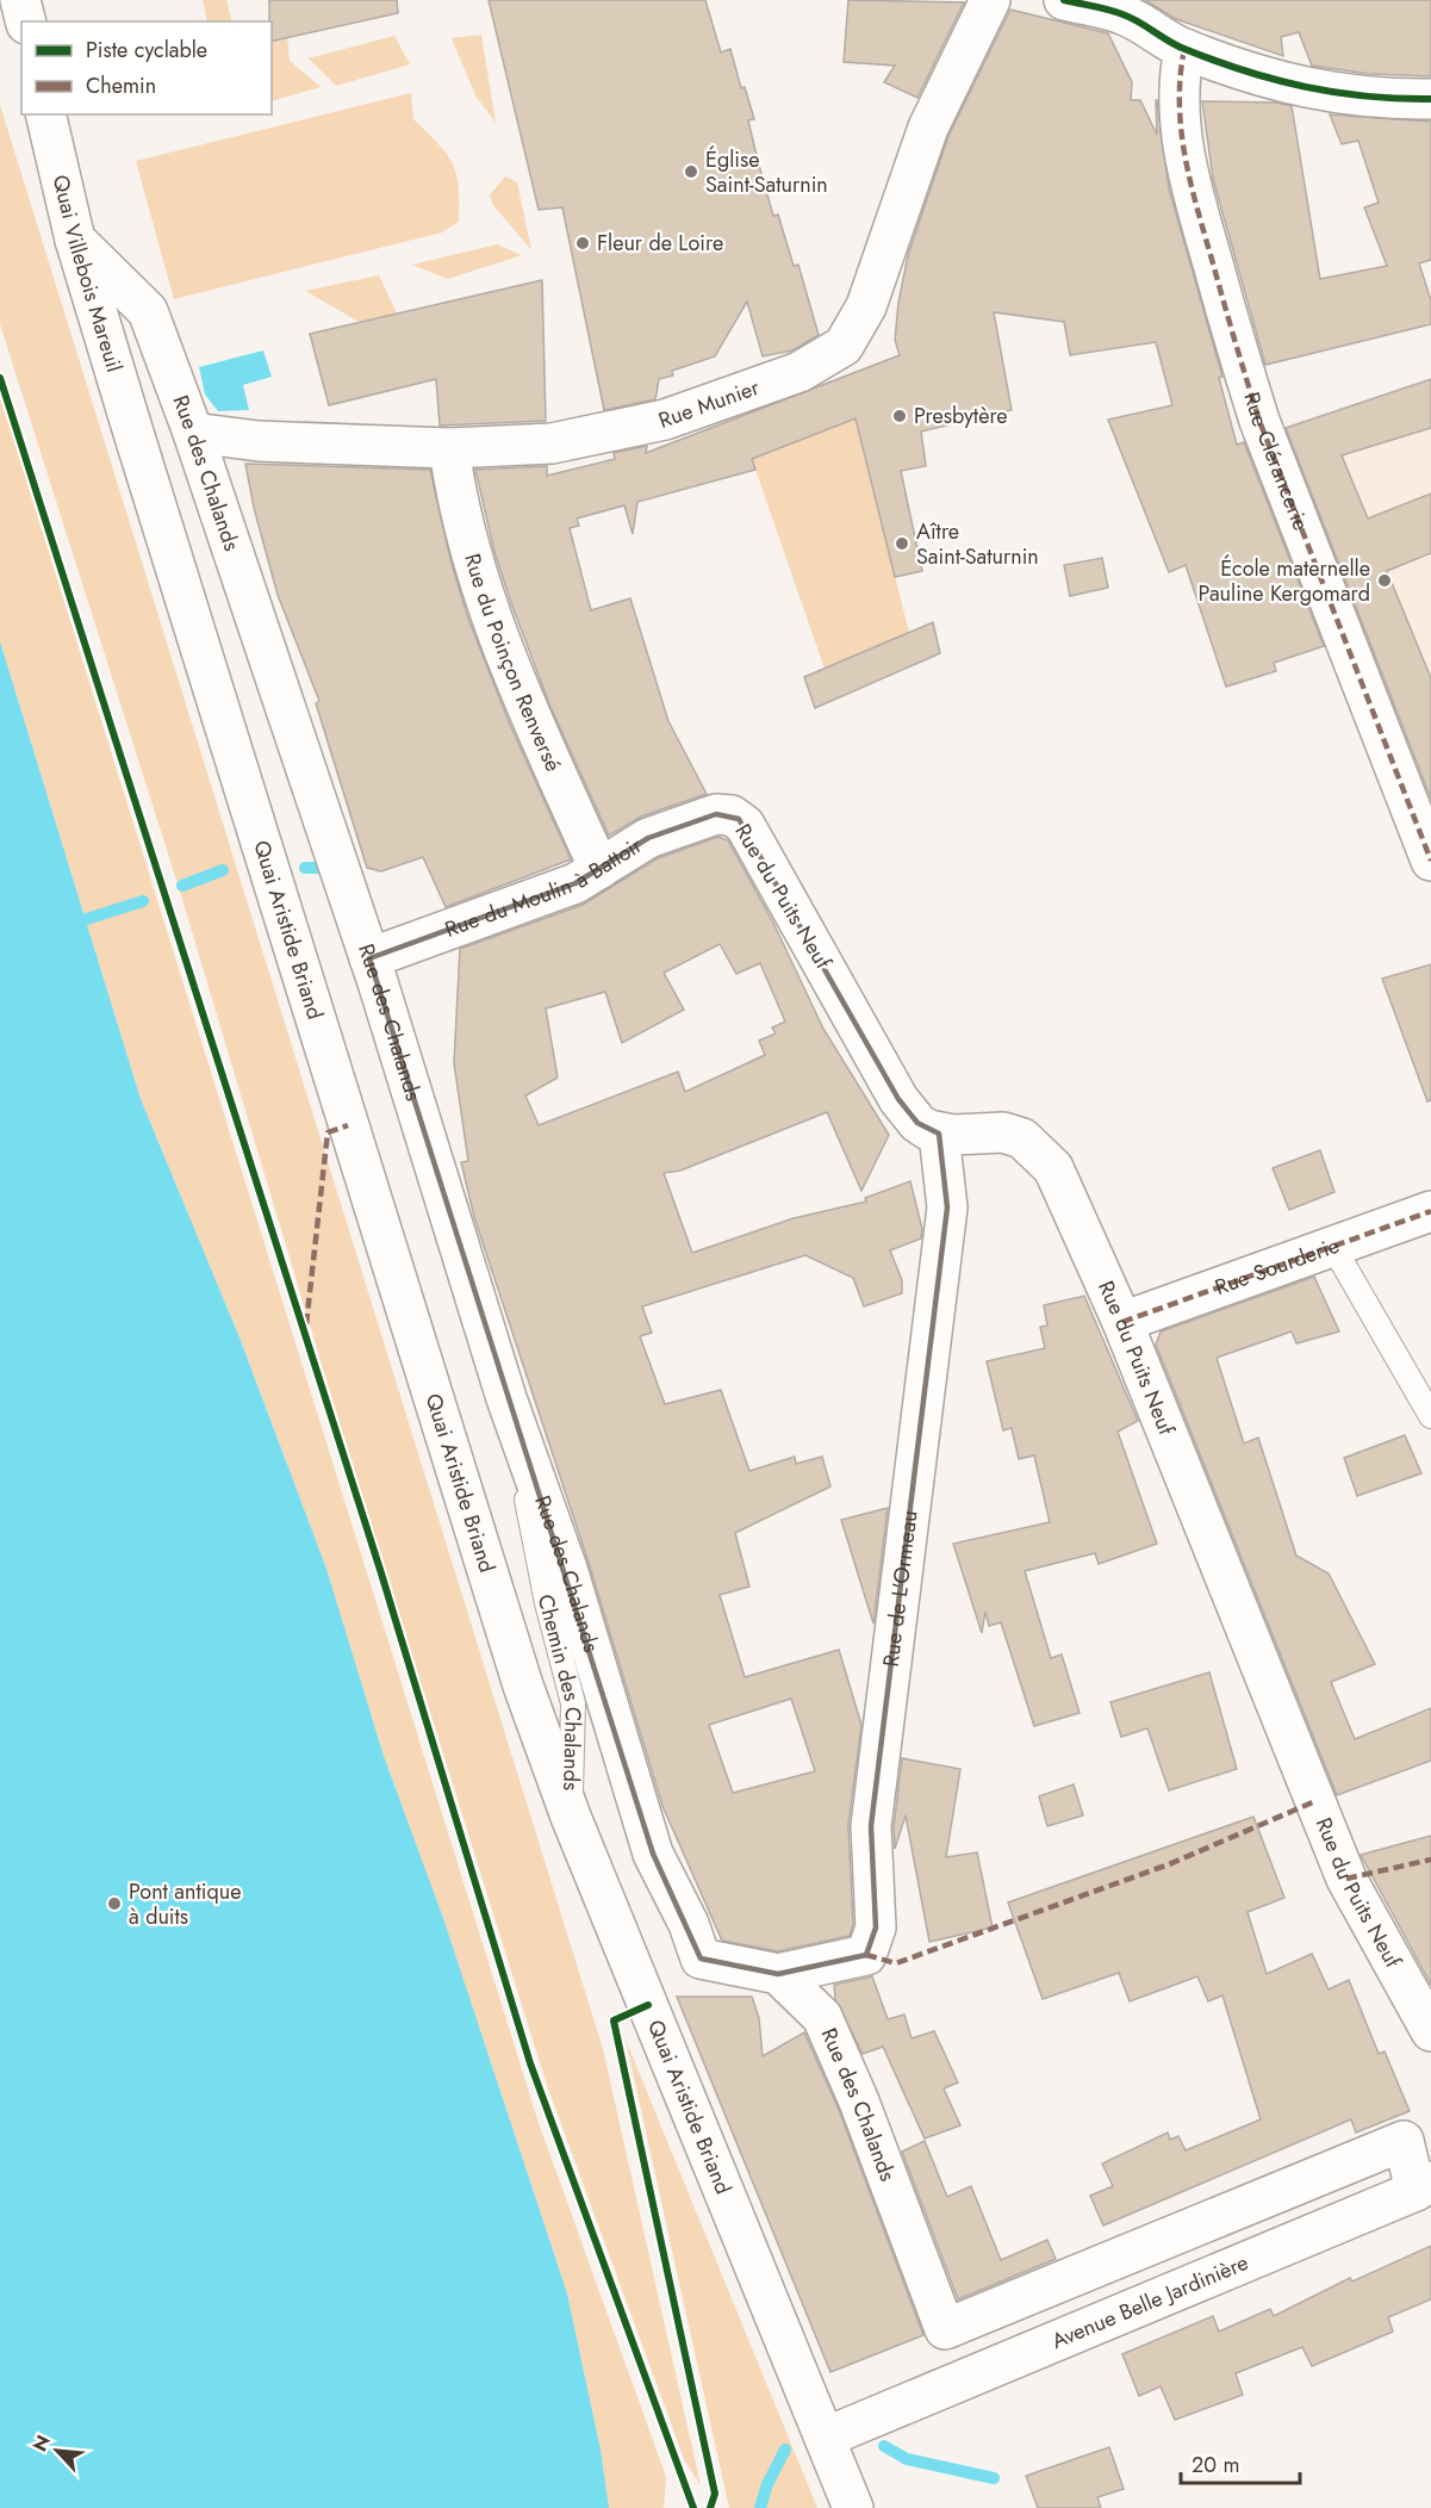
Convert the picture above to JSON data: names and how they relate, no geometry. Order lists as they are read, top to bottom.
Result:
{
  "streets": {
    "street": [
      "Quai Villebois Mareuil",
      "Rue Munier",
      "Rue Clérancerie",
      "Rue des Chalands",
      "Rue du Poinçon Renversé",
      "Rue du Moulin à Battoir",
      "Rue du Puits Neuf",
      "Quai Aristide Briand",
      "Rue Sourderie",
      "Rue de L'Ormeau",
      "Avenue Belle Jardinière"
    ],
    "lane": ["Chemin des Chalands"]
  },
  "crossings": [
    ["Quai Villebois Mareuil", "Rue des Chalands"],
    ["Quai Villebois Mareuil", "Quai Aristide Briand"],
    ["Rue Munier", "Rue des Chalands"],
    ["Rue Munier", "Rue du Poinçon Renversé"],
    ["Rue des Chalands", "Rue du Moulin à Battoir"],
    ["Rue des Chalands", "Rue de L'Ormeau"],
    ["Rue des Chalands", "Chemin des Chalands"],
    ["Rue des Chalands", "Avenue Belle Jardinière"],
    ["Rue du Poinçon Renversé", "Rue du Moulin à Battoir"],
    ["Rue du Moulin à Battoir", "Rue du Puits Neuf"],
    ["Rue du Puits Neuf", "Rue Sourderie"],
    ["Rue du Puits Neuf", "Rue de L'Ormeau"],
    ["Quai Aristide Briand", "Chemin des Chalands"],
    ["Quai Aristide Briand", "Avenue Belle Jardinière"]
  ],
  "places": [
    "Église Saint-Saturnin",
    "Fleur de Loire",
    "Presbytère",
    "Aître Saint-Saturnin",
    "École maternelle Pauline Kergomard",
    "Pont antique à duits"
  ],
  "legend": ["Piste cyclable", "Chemin"],
  "scale_bar": "20 m",
  "north": "top left"
}
